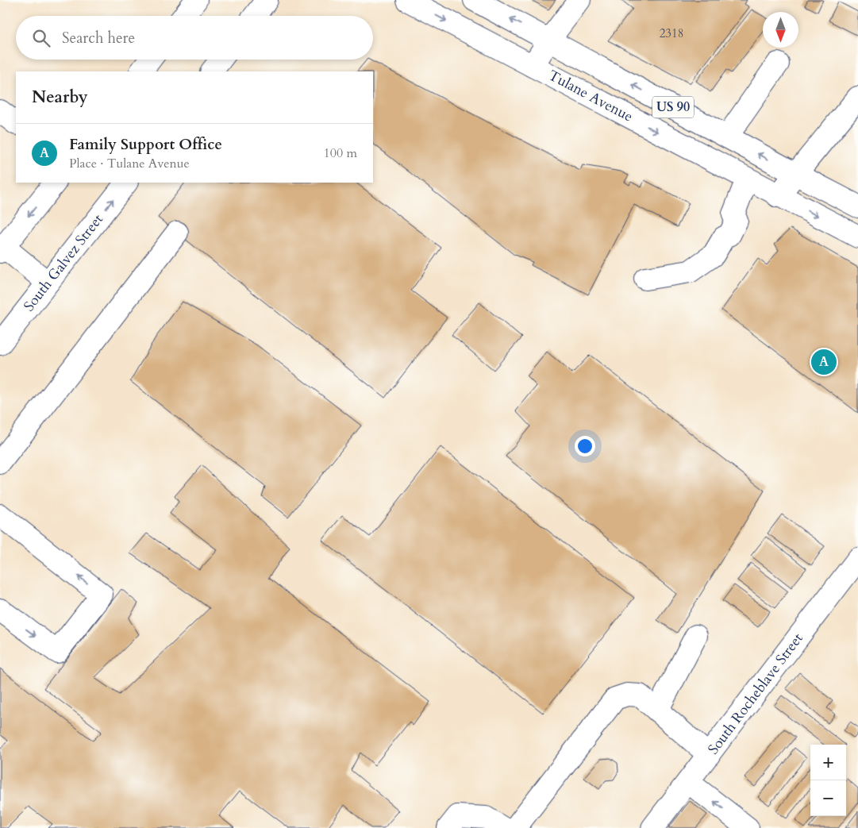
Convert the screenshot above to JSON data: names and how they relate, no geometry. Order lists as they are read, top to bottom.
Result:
{
  "streets": {
    "street": [
      "Tulane Avenue",
      "US 90",
      "South Galvez Street",
      "South Rocheblave Street"
    ]
  },
  "house_numbers": ["2318"],
  "north": "bottom",
  "page": {
    "search": "Search here",
    "heading": "Nearby",
    "list": [
      {
        "mark": "A",
        "name": "Family Support Office",
        "note": "Place · Tulane Avenue",
        "value": "100 m"
      }
    ],
    "pins": "A",
    "map_buttons": ["+", "−"]
  }
}
